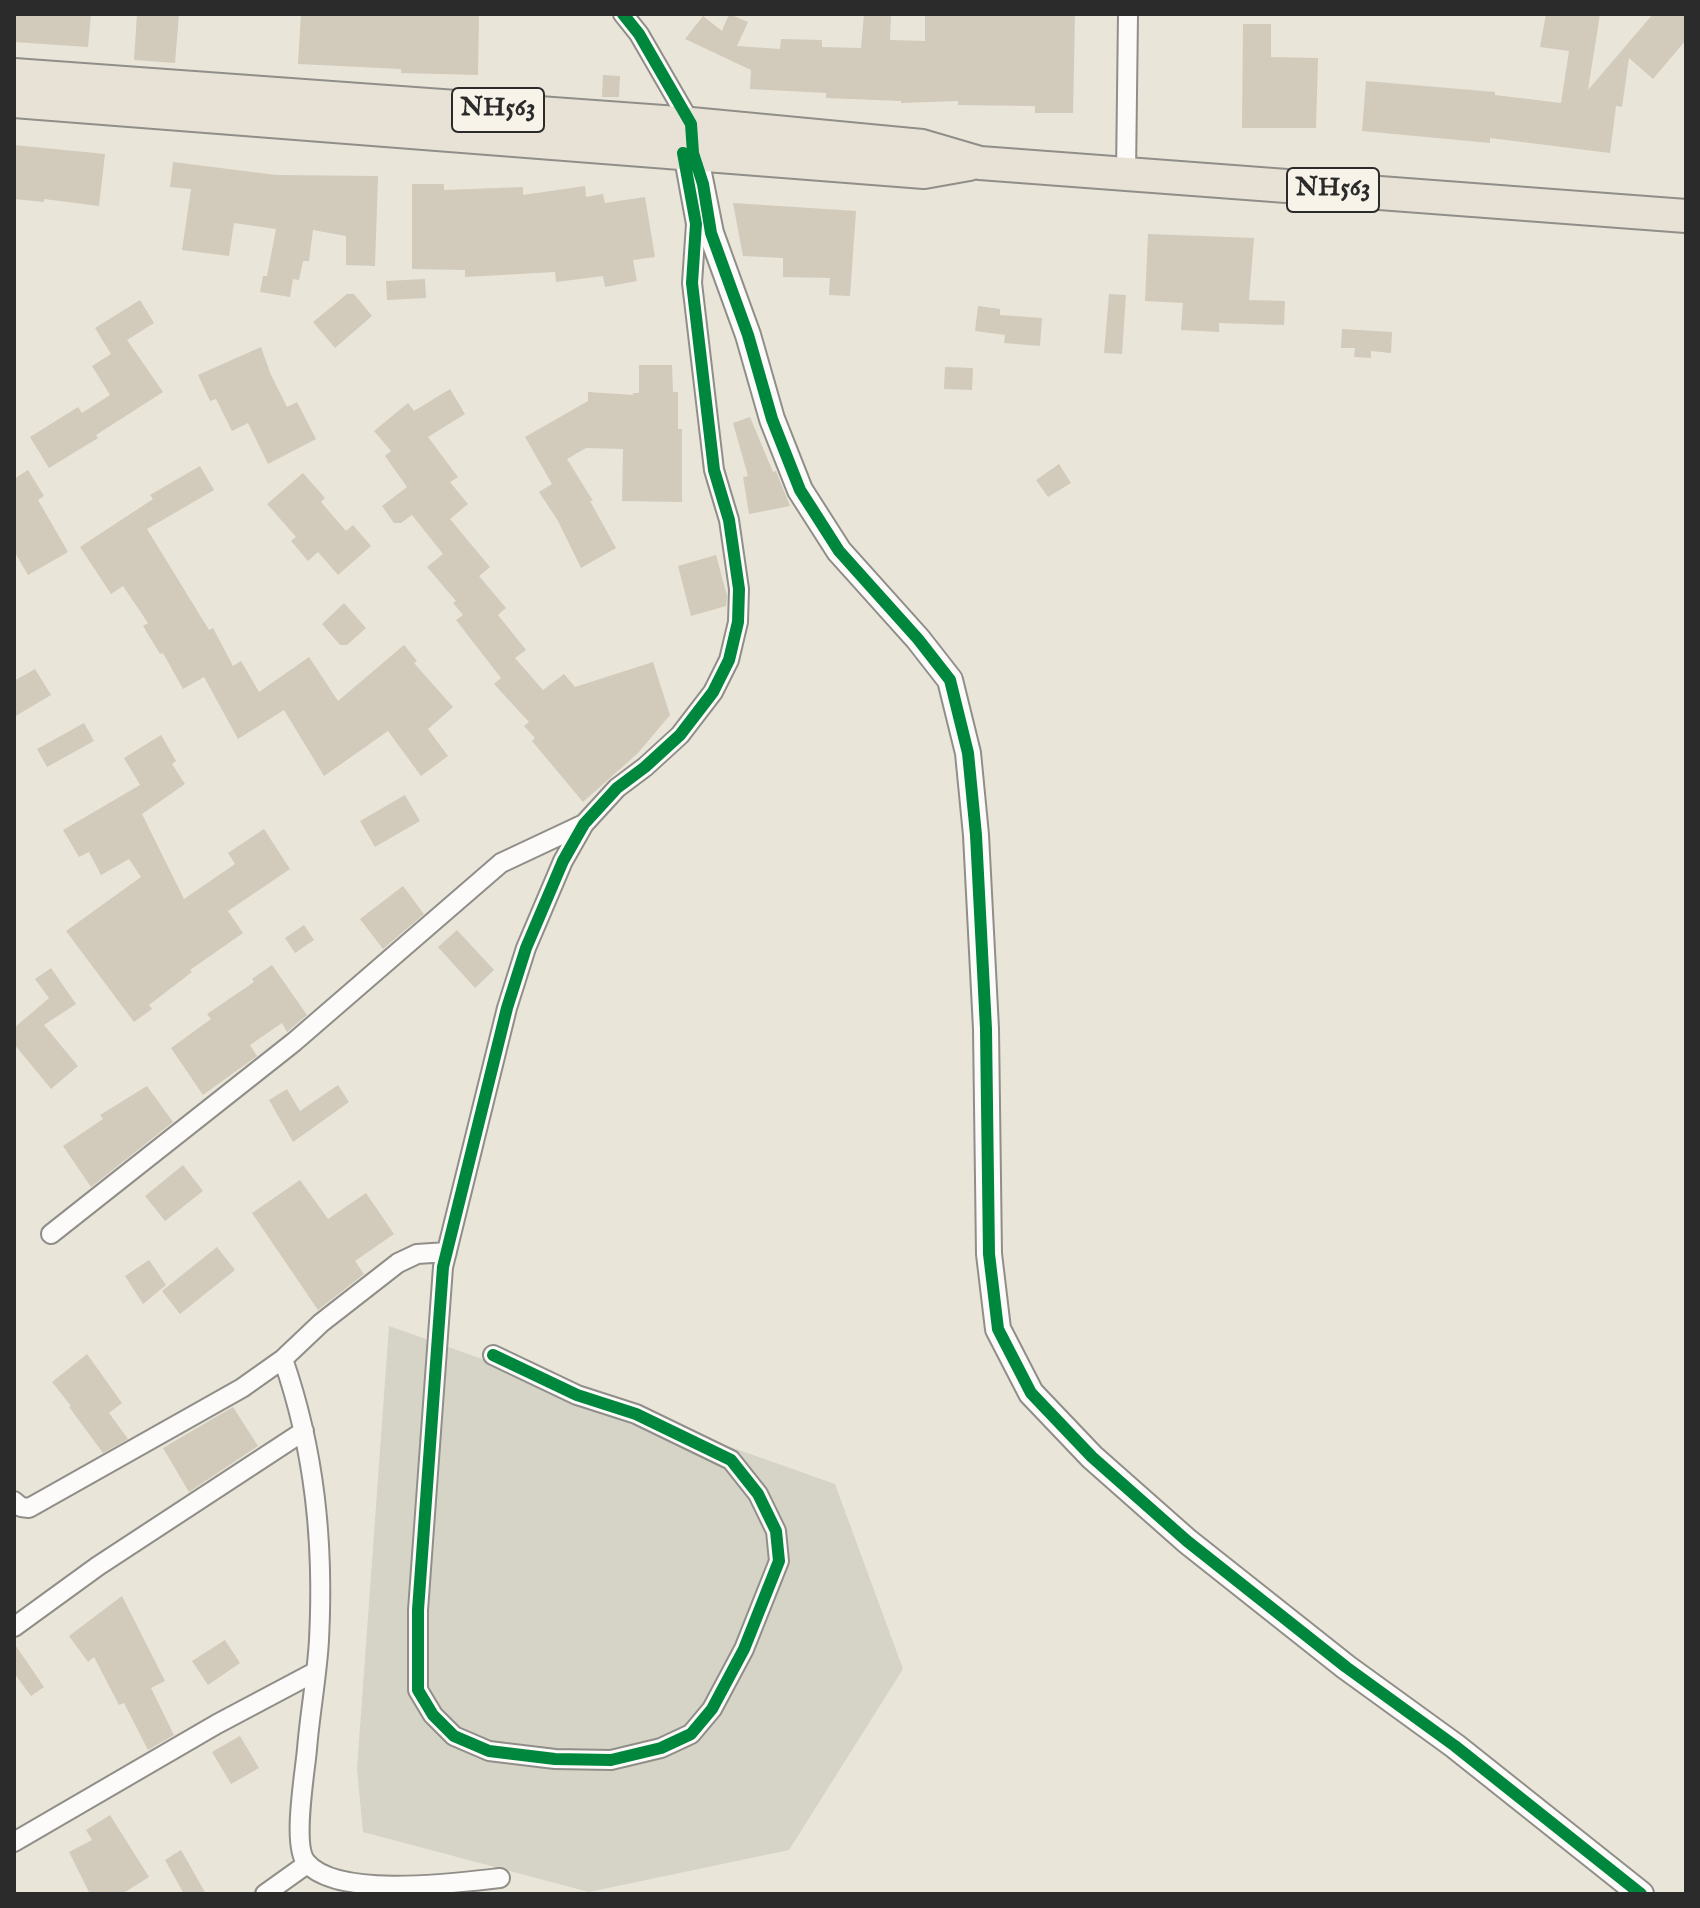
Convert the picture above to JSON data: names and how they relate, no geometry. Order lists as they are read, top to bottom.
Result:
{
  "streets": {
    "highway": ["NH563"]
  }
}
